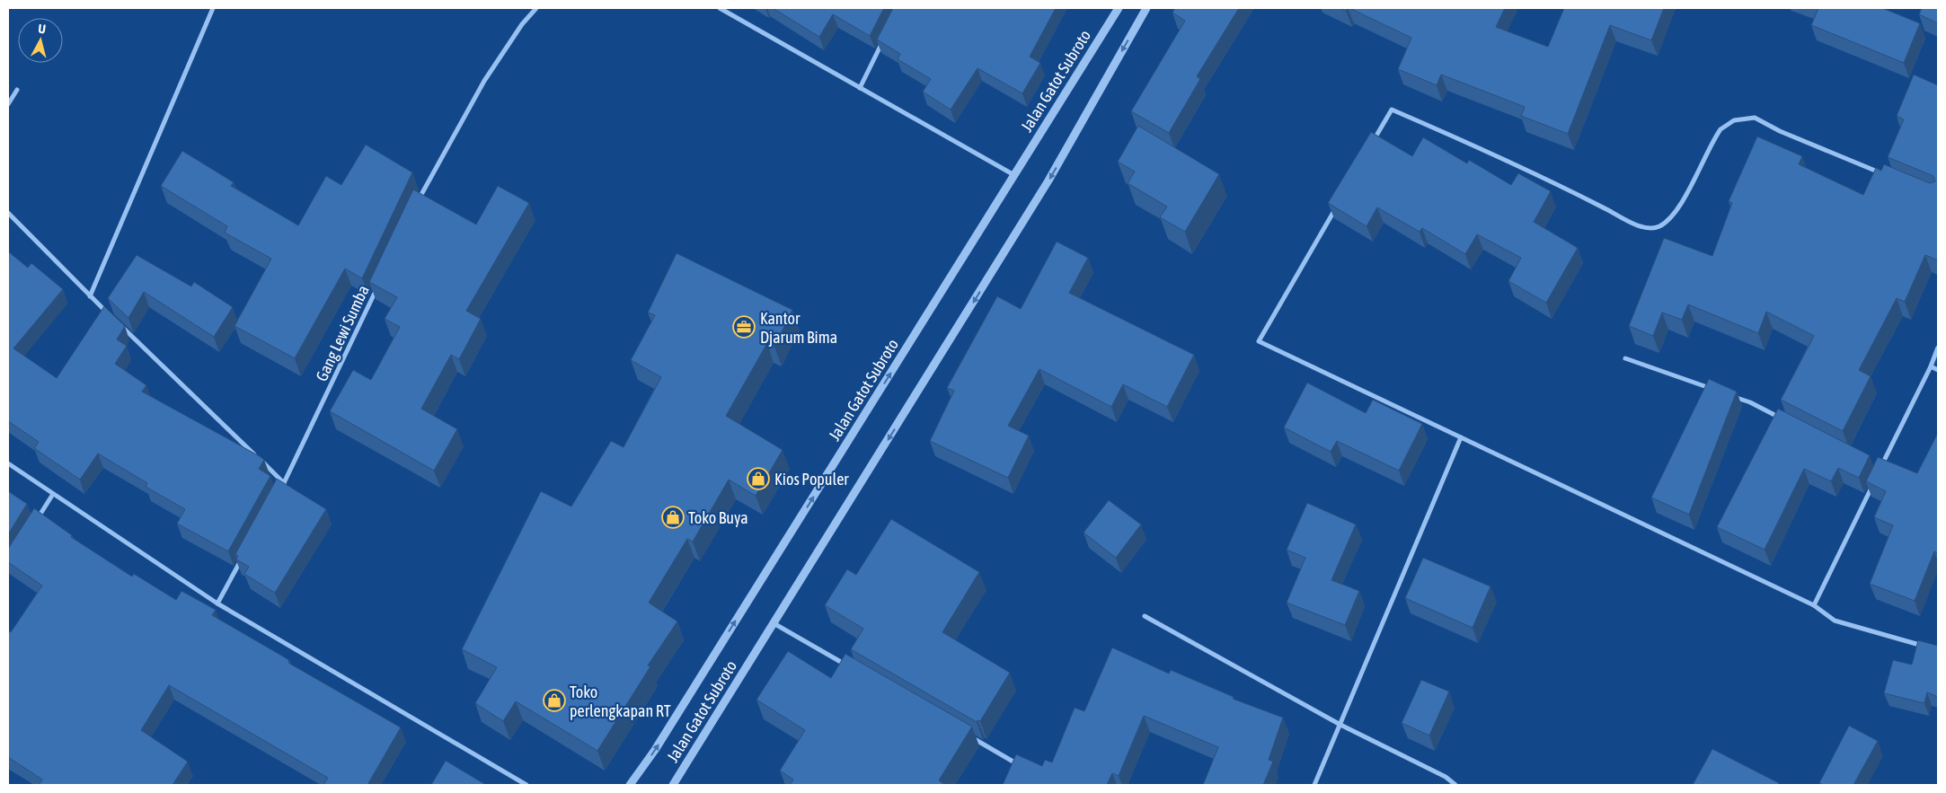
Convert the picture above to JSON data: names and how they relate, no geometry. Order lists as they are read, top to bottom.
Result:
{
  "streets": {
    "street": ["Jalan Gatot Subroto", "Gang Lewi Sumba"]
  },
  "places": {
    "office": ["Kantor Djarum Bima"],
    "shop": ["Kios Populer", "Toko Buya", "Toko perlengkapan RT"]
  },
  "north": "top"
}
